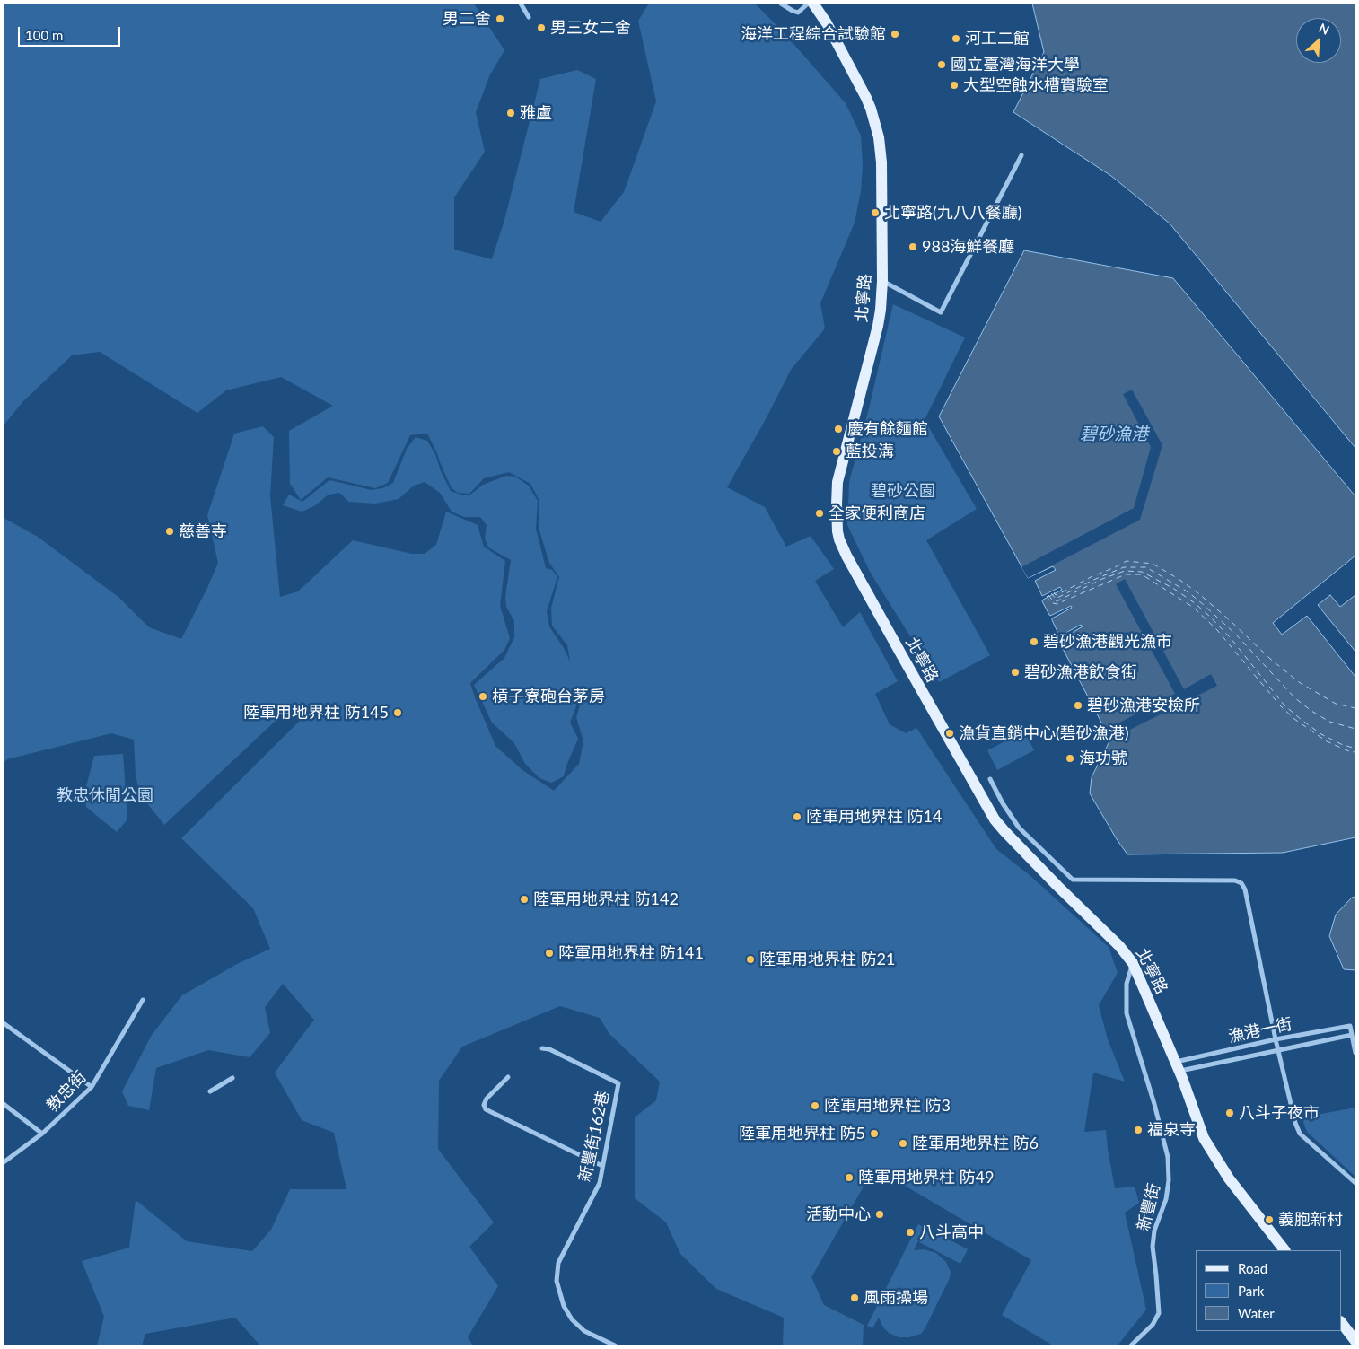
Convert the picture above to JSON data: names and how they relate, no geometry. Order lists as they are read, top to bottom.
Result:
{
  "streets": {
    "main road": ["北寧路"],
    "street": [
      "漁港一街",
      "教忠街",
      "新豐街162巷",
      "新豐街"
    ]
  },
  "crossings": [
    ["北寧路", "漁港一街"],
    ["北寧路", "新豐街"]
  ],
  "water": ["碧砂漁港"],
  "parks": ["碧砂公園", "教忠休閒公園"],
  "places": [
    "男二舍",
    "男三女二舍",
    "海洋工程綜合試驗館",
    "河工二館",
    "國立臺灣海洋大學",
    "大型空蝕水槽實驗室",
    "雅盧",
    "北寧路(九八八餐廳)",
    "988海鮮餐廳",
    "慶有餘麵館",
    "藍投溝",
    "全家便利商店",
    "慈善寺",
    "碧砂漁港觀光漁市",
    "碧砂漁港飲食街",
    "槓子寮砲台茅房",
    "碧砂漁港安檢所",
    "陸軍用地界柱 防145",
    "漁貨直銷中心(碧砂漁港)",
    "海功號",
    "陸軍用地界柱 防14",
    "陸軍用地界柱 防142",
    "陸軍用地界柱 防141",
    "陸軍用地界柱 防21",
    "陸軍用地界柱 防3",
    "八斗子夜市",
    "福泉寺",
    "陸軍用地界柱 防5",
    "陸軍用地界柱 防6",
    "陸軍用地界柱 防49",
    "活動中心",
    "義胞新村",
    "八斗高中",
    "風雨操場"
  ],
  "legend": ["Road", "Park", "Water"],
  "scale_bar": "100 m",
  "north": "top right"
}
